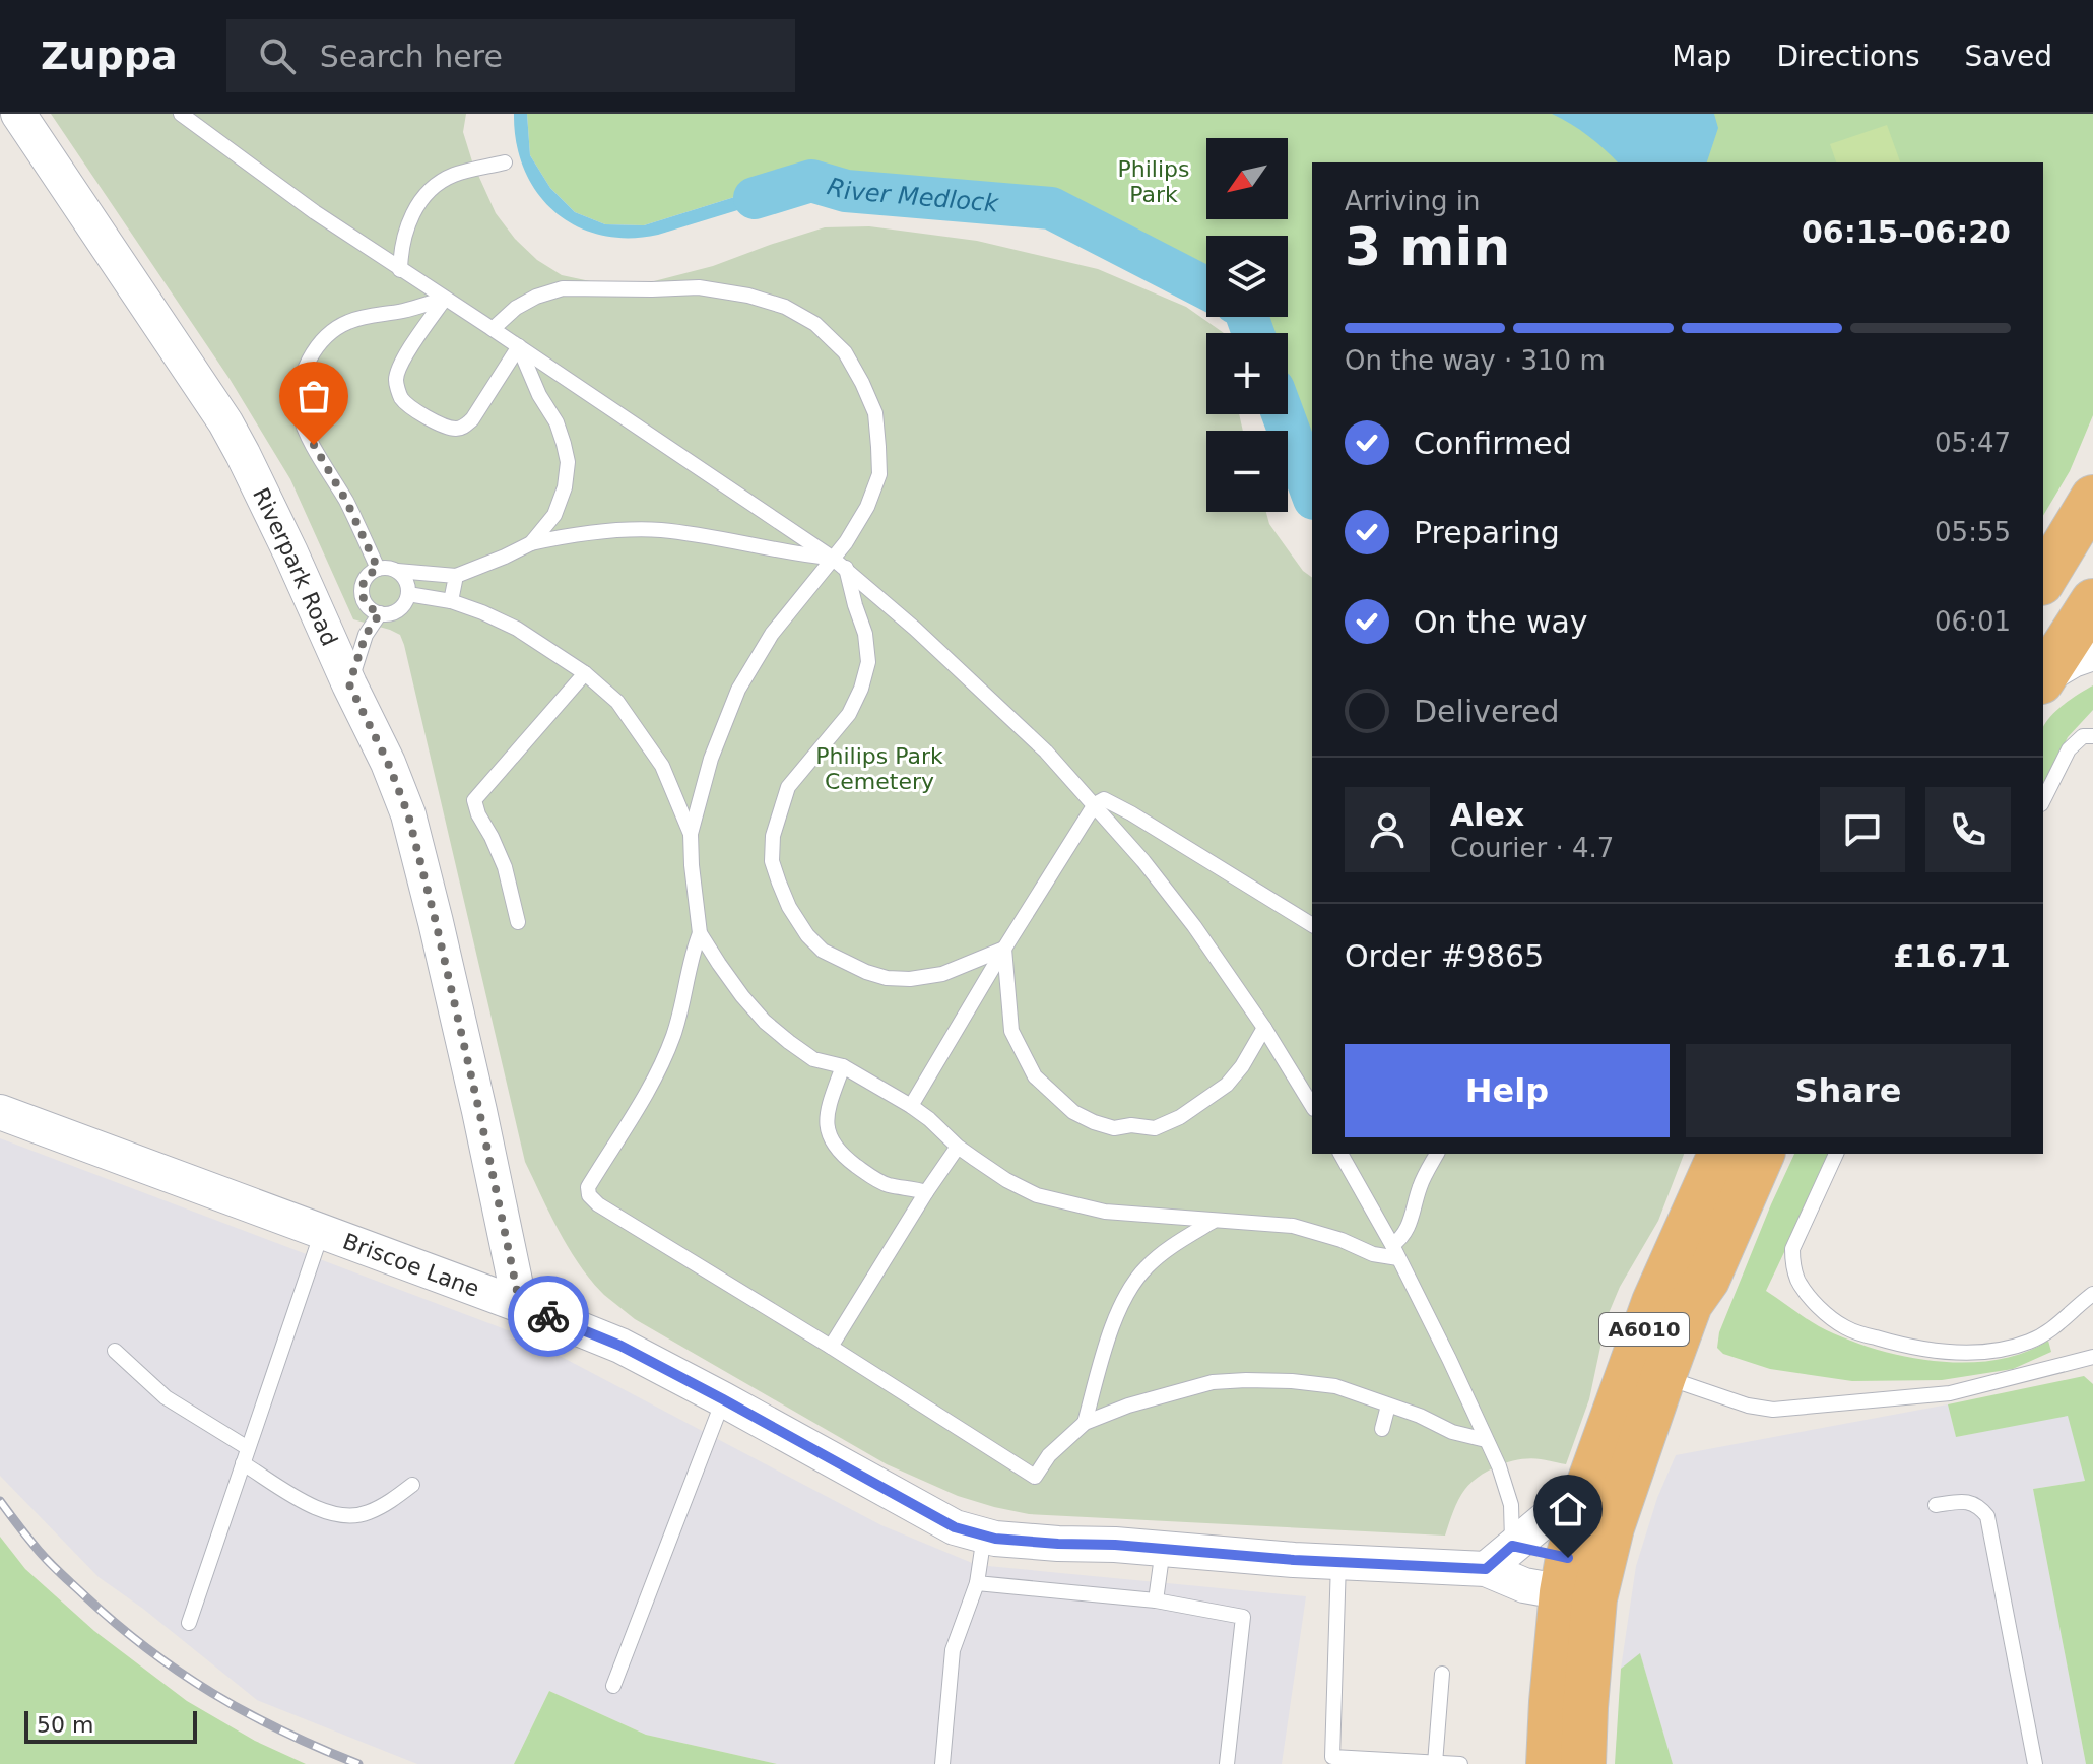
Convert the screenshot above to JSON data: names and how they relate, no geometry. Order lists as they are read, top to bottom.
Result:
{
  "streets": {
    "highway": ["A6010"],
    "street": ["Riverpark Road", "Briscoe Lane"]
  },
  "crossings": [
    ["Riverpark Road", "Briscoe Lane"]
  ],
  "water": ["River Medlock"],
  "parks": ["Philips Park", "Philips Park Cemetery"],
  "scale_bar": "50 m",
  "north": "bottom left",
  "page": {
    "header": "Zuppa",
    "search": "Search here",
    "nav": ["Map", "Directions", "Saved"],
    "map_buttons": ["+", "−"],
    "heading": ["3 min", "Arriving in", "06:15–06:20"],
    "panel": [
      "Alex",
      "Courier · 4.7",
      "Order #9865",
      "£16.71"
    ],
    "bar": "On the way · 310 m",
    "list": [
      ["Confirmed", "05:47"],
      ["Preparing", "05:55"],
      ["On the way", "06:01"],
      "Delivered"
    ],
    "buttons": ["Help", "Share"],
    "scale": "50 m"
  }
}
